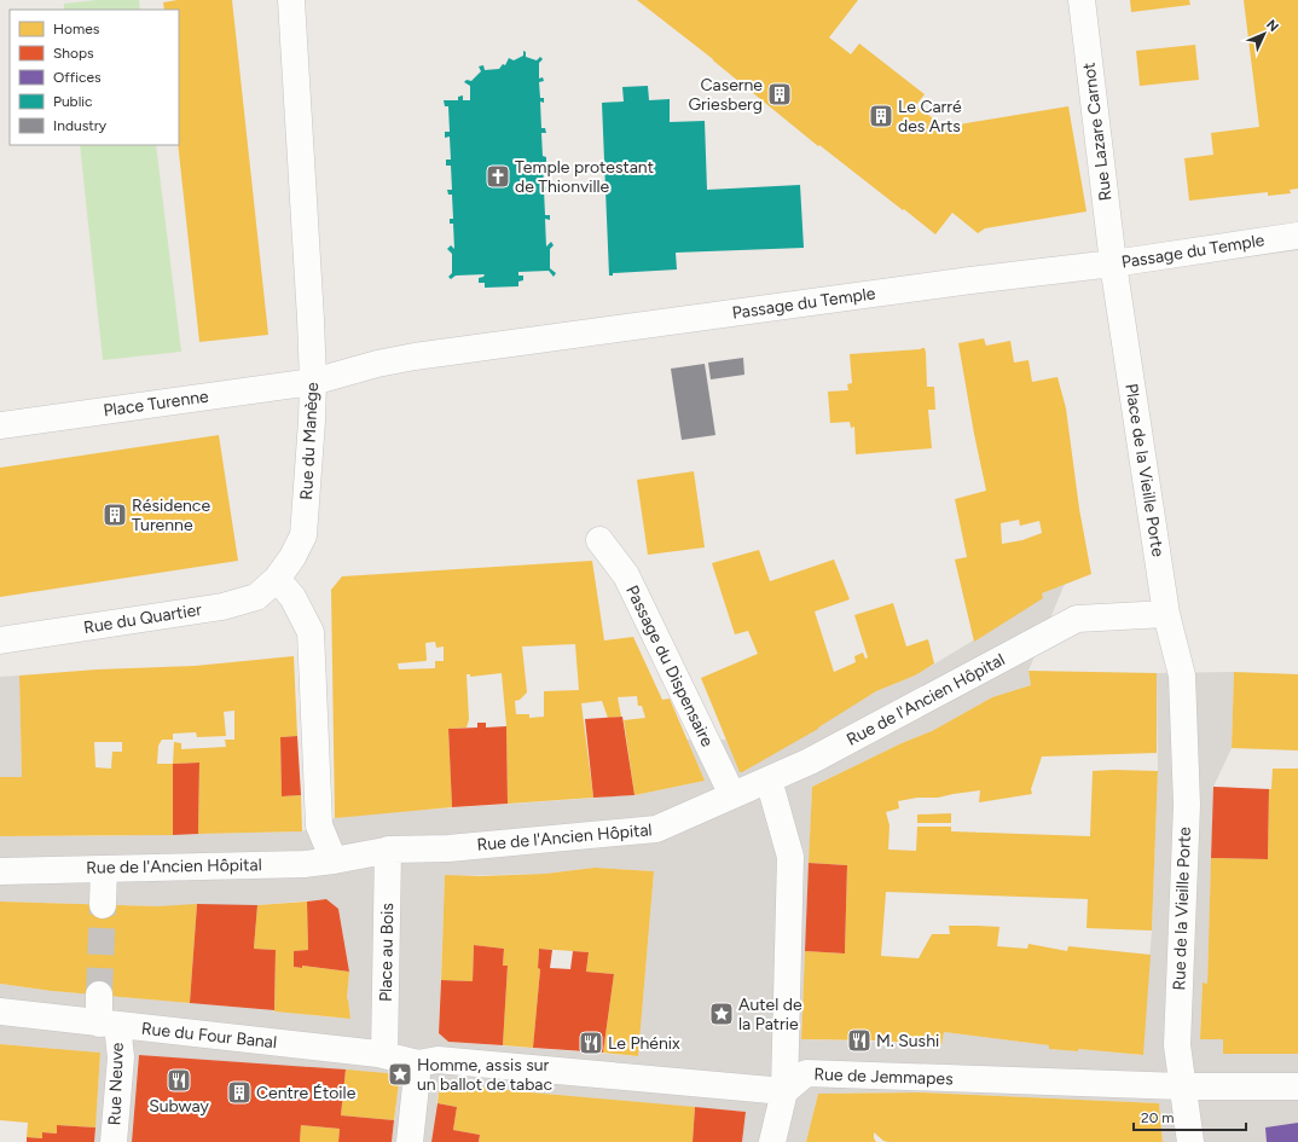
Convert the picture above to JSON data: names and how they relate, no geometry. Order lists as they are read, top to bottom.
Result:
{
  "streets": {
    "street": [
      "Rue Lazare Carnot",
      "Passage du Temple",
      "Place Turenne",
      "Rue du Manège",
      "Place de la Vieille Porte",
      "Rue du Quartier",
      "Passage du Dispensaire",
      "Rue de l'Ancien Hôpital",
      "Rue de la Vieille Porte",
      "Place au Bois",
      "Rue du Four Banal",
      "Rue de Jemmapes",
      "Rue Neuve"
    ]
  },
  "crossings": [
    ["Rue Lazare Carnot", "Passage du Temple"],
    ["Rue Lazare Carnot", "Place de la Vieille Porte"],
    ["Passage du Temple", "Place Turenne"],
    ["Passage du Temple", "Rue du Manège"],
    ["Passage du Temple", "Place de la Vieille Porte"],
    ["Place Turenne", "Rue du Manège"],
    ["Rue du Manège", "Rue du Quartier"],
    ["Place de la Vieille Porte", "Rue de l'Ancien Hôpital"],
    ["Place de la Vieille Porte", "Rue de la Vieille Porte"],
    ["Passage du Dispensaire", "Rue de l'Ancien Hôpital"],
    ["Rue de l'Ancien Hôpital", "Place au Bois"],
    ["Rue de la Vieille Porte", "Rue de Jemmapes"],
    ["Place au Bois", "Rue du Four Banal"],
    ["Rue du Four Banal", "Rue Neuve"]
  ],
  "places": {
    "building": [
      "Caserne Griesberg",
      "Le Carré des Arts",
      "Résidence Turenne",
      "Centre Étoile"
    ],
    "church": ["Temple protestant de Thionville"],
    "place": ["Autel de la Patrie", "Homme, assis sur un ballot de tabac"],
    "restaurant": ["M. Sushi", "Le Phénix", "Subway"]
  },
  "legend": [
    "Homes",
    "Shops",
    "Offices",
    "Public",
    "Industry"
  ],
  "scale_bar": "20 m",
  "north": "top right"
}
